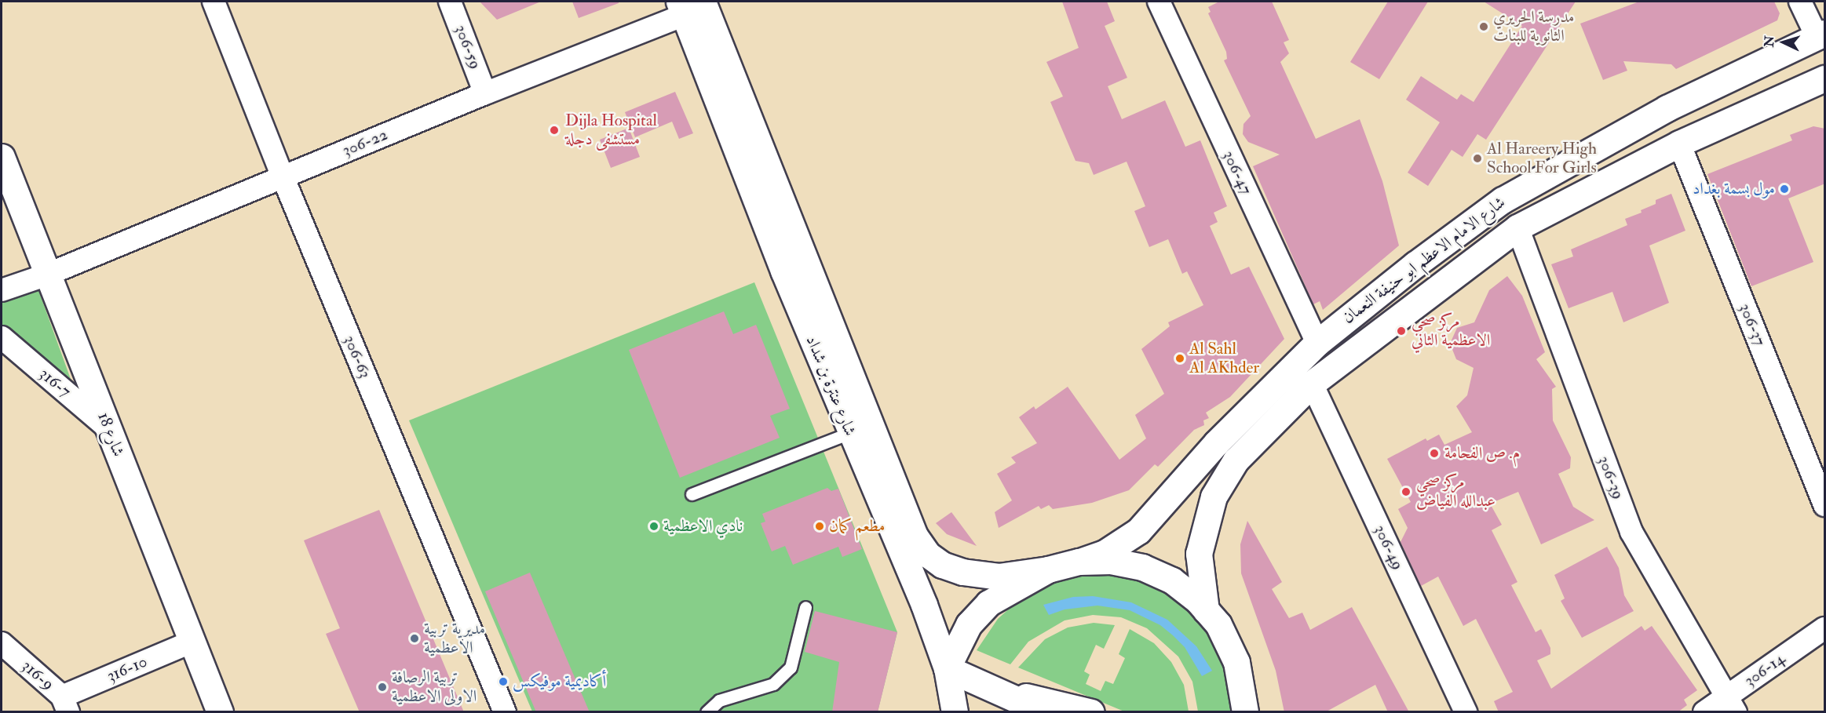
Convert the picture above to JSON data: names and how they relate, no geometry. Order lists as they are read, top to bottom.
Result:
{
  "streets": {
    "main road": ["شارع الامام الاعظم ابو حنيفة النعمان", "شارع عنترة بن شداد", "شارع 18"],
    "street": [
      "306-59",
      "306-22",
      "306-47",
      "306-37",
      "306-63",
      "316-7",
      "306-39",
      "306-49",
      "316-10",
      "306-14",
      "316-9"
    ]
  },
  "crossings": [
    ["306-59", "306-22"],
    ["306-22", "306-63"],
    ["306-22", "شارع عنترة بن شداد"],
    ["306-22", "شارع 18"],
    ["306-47", "شارع الامام الاعظم ابو حنيفة النعمان"],
    ["شارع الامام الاعظم ابو حنيفة النعمان", "306-37"],
    ["شارع الامام الاعظم ابو حنيفة النعمان", "306-39"],
    ["شارع الامام الاعظم ابو حنيفة النعمان", "306-49"],
    ["316-7", "شارع 18"],
    ["شارع 18", "316-10"],
    ["306-39", "306-14"],
    ["316-10", "316-9"]
  ],
  "places": [
    "مدرسة الحريري الثانوية للبنات",
    "Dijla Hospital مستشفى دجلة",
    "Al Hareery High School For Girls",
    "مول بسمة بغداد",
    "مركز صحي الاعظمية الثاني",
    "Al Sahl Al AKhder",
    "م. ص الفحامة",
    "مركز صحي عبدالله الفياض",
    "نادي الاعظمية",
    "مطعم كمان",
    "مديرية تربية الاعظمية",
    "أكاديمية موفيكس",
    "تربية الرصافة الاولى الاعظمية"
  ],
  "north": "left"
}
